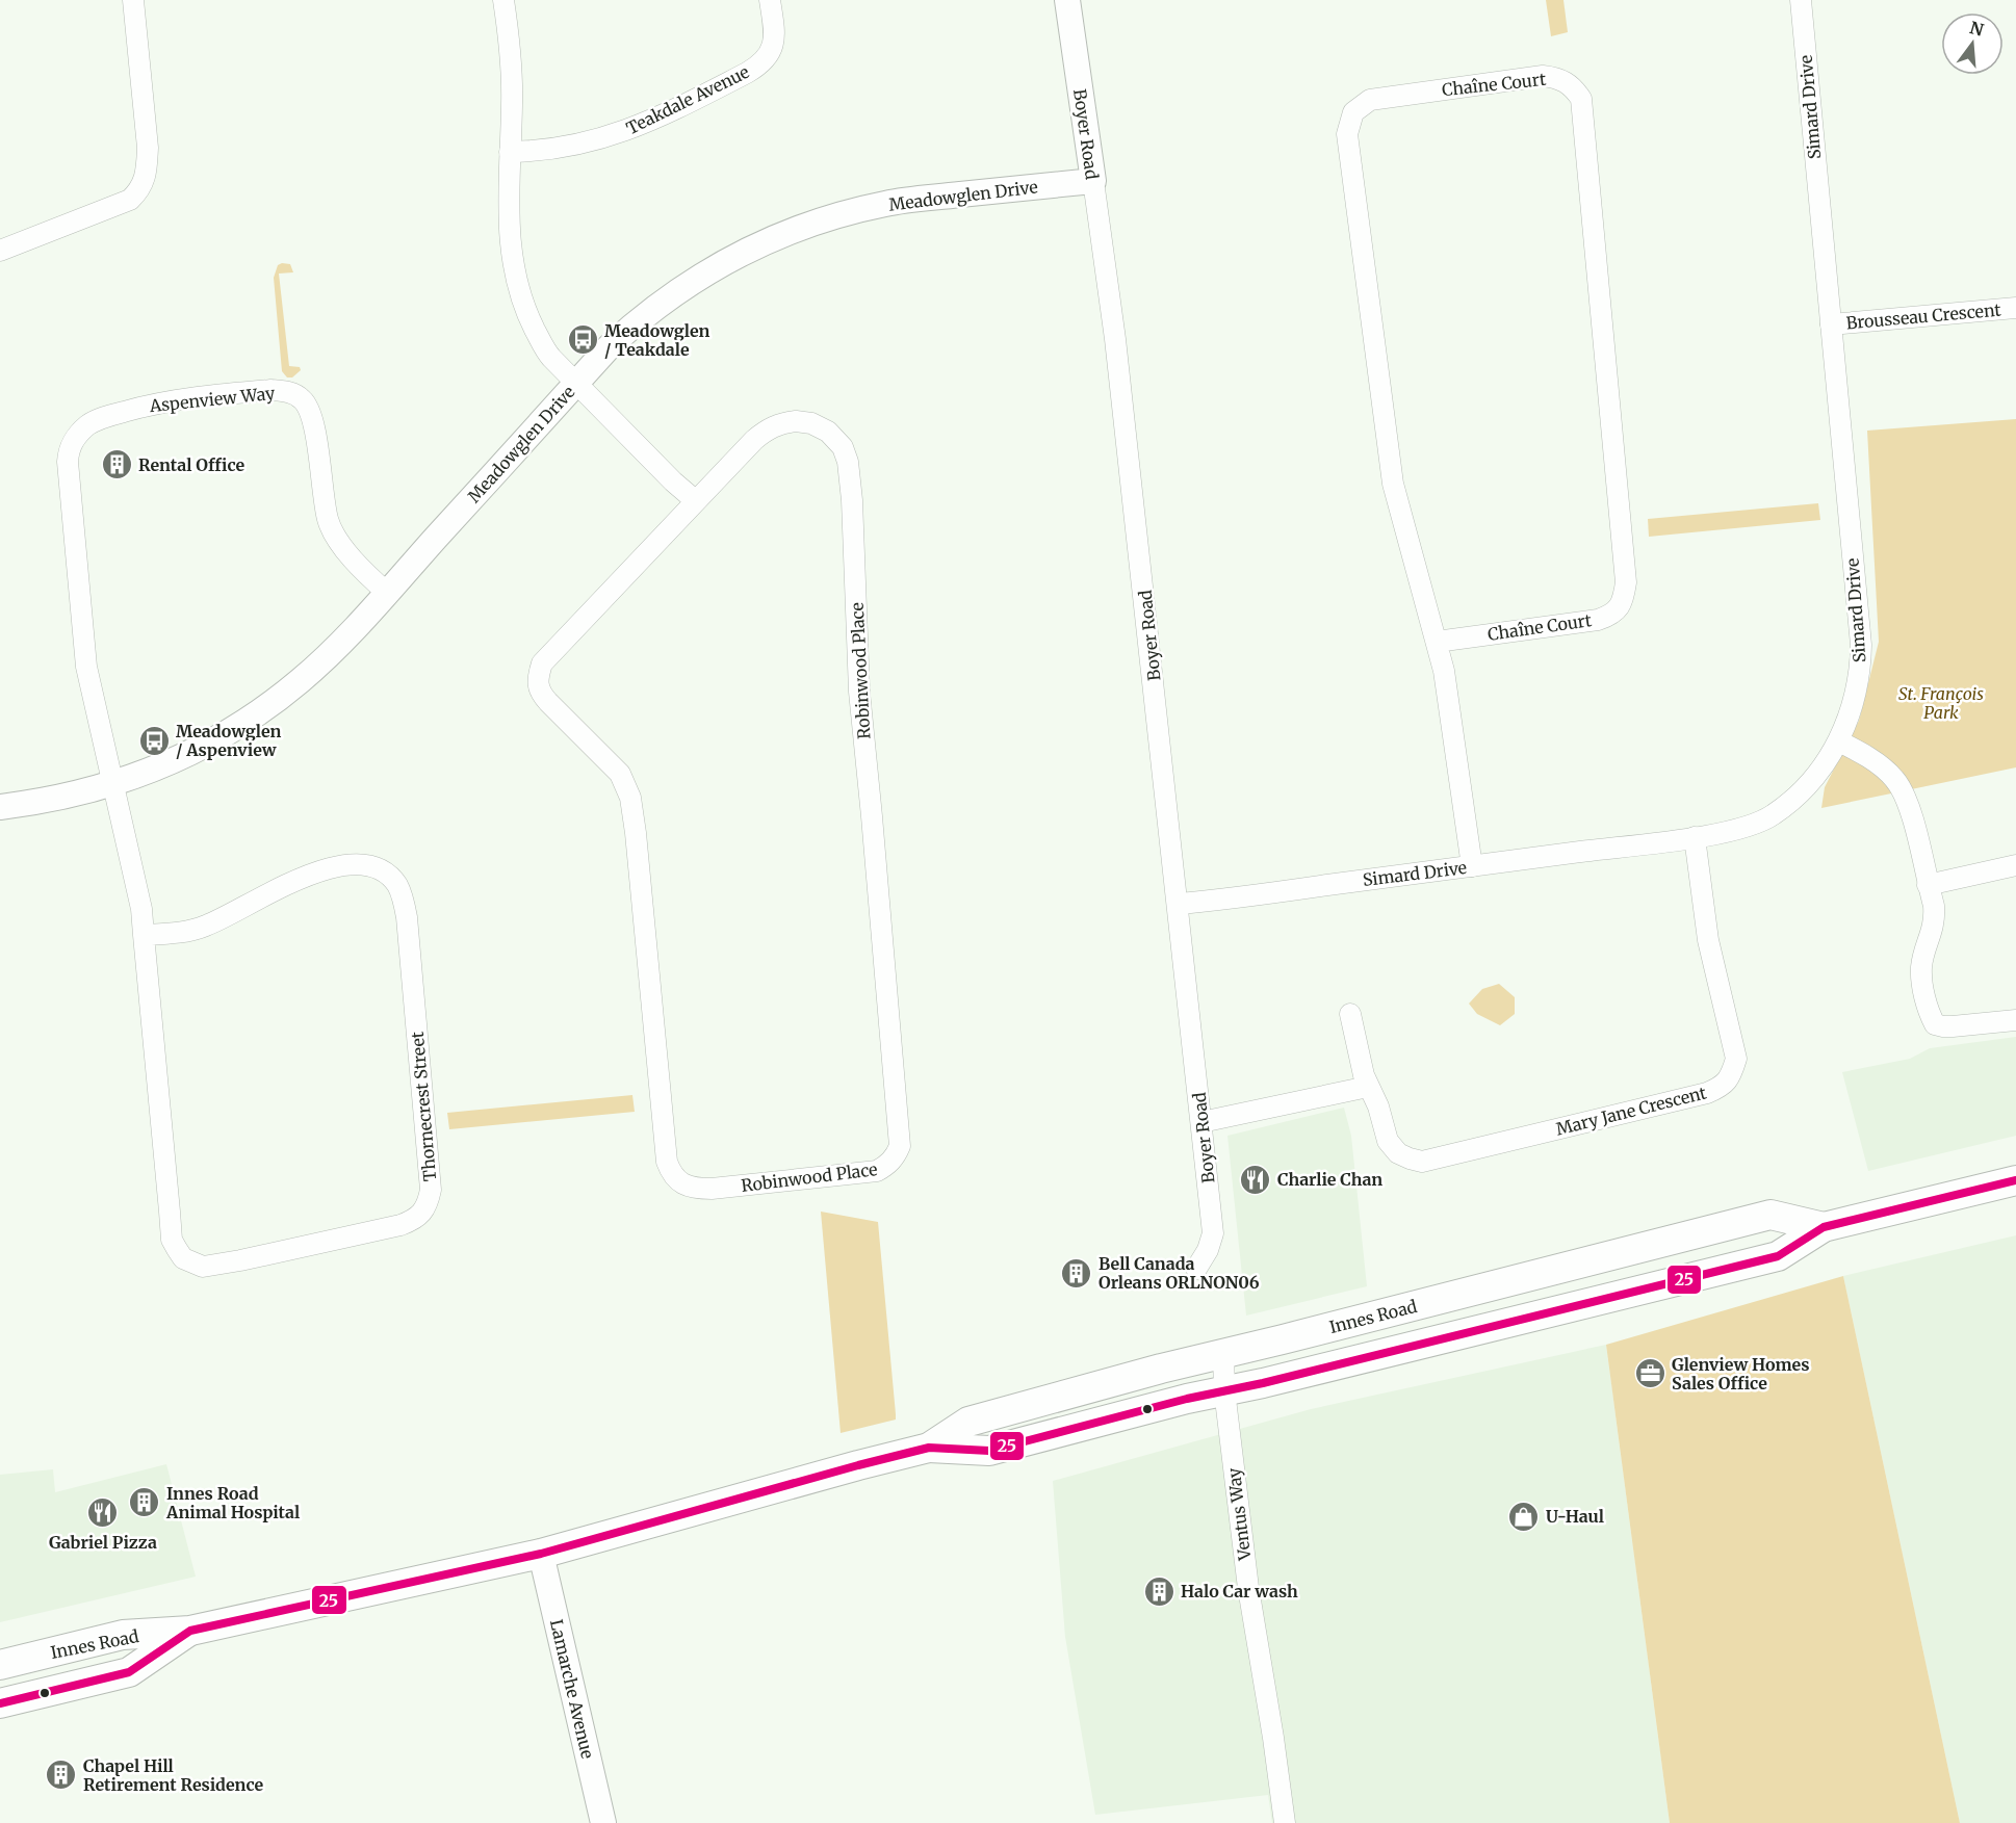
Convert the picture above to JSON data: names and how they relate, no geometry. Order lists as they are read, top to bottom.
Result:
{
  "streets": {
    "main road": ["Innes Road"],
    "street": [
      "Chaîne Court",
      "Teakdale Avenue",
      "Simard Drive",
      "Boyer Road",
      "Meadowglen Drive",
      "Brousseau Crescent",
      "Aspenview Way",
      "Robinwood Place",
      "Thornecrest Street",
      "Mary Jane Crescent",
      "Ventus Way",
      "Lamarche Avenue"
    ]
  },
  "crossings": [
    ["Chaîne Court", "Simard Drive"],
    ["Simard Drive", "Boyer Road"],
    ["Simard Drive", "Brousseau Crescent"],
    ["Simard Drive", "Mary Jane Crescent"],
    ["Boyer Road", "Meadowglen Drive"],
    ["Meadowglen Drive", "Aspenview Way"],
    ["Meadowglen Drive", "Thornecrest Street"],
    ["Aspenview Way", "Thornecrest Street"],
    ["Innes Road", "Ventus Way"],
    ["Innes Road", "Lamarche Avenue"]
  ],
  "parks": ["St. François Park"],
  "places": {
    "bus stop": ["Meadowglen / Teakdale", "Meadowglen / Aspenview"],
    "building": [
      "Rental Office",
      "Bell Canada Orleans ORLNON06",
      "Innes Road Animal Hospital",
      "Halo Car wash",
      "Chapel Hill Retirement Residence"
    ],
    "restaurant": ["Charlie Chan", "Gabriel Pizza"],
    "office": ["Glenview Homes Sales Office"],
    "shop": ["U-Haul"]
  },
  "lines": ["transit line 25"],
  "north": "top"
}
